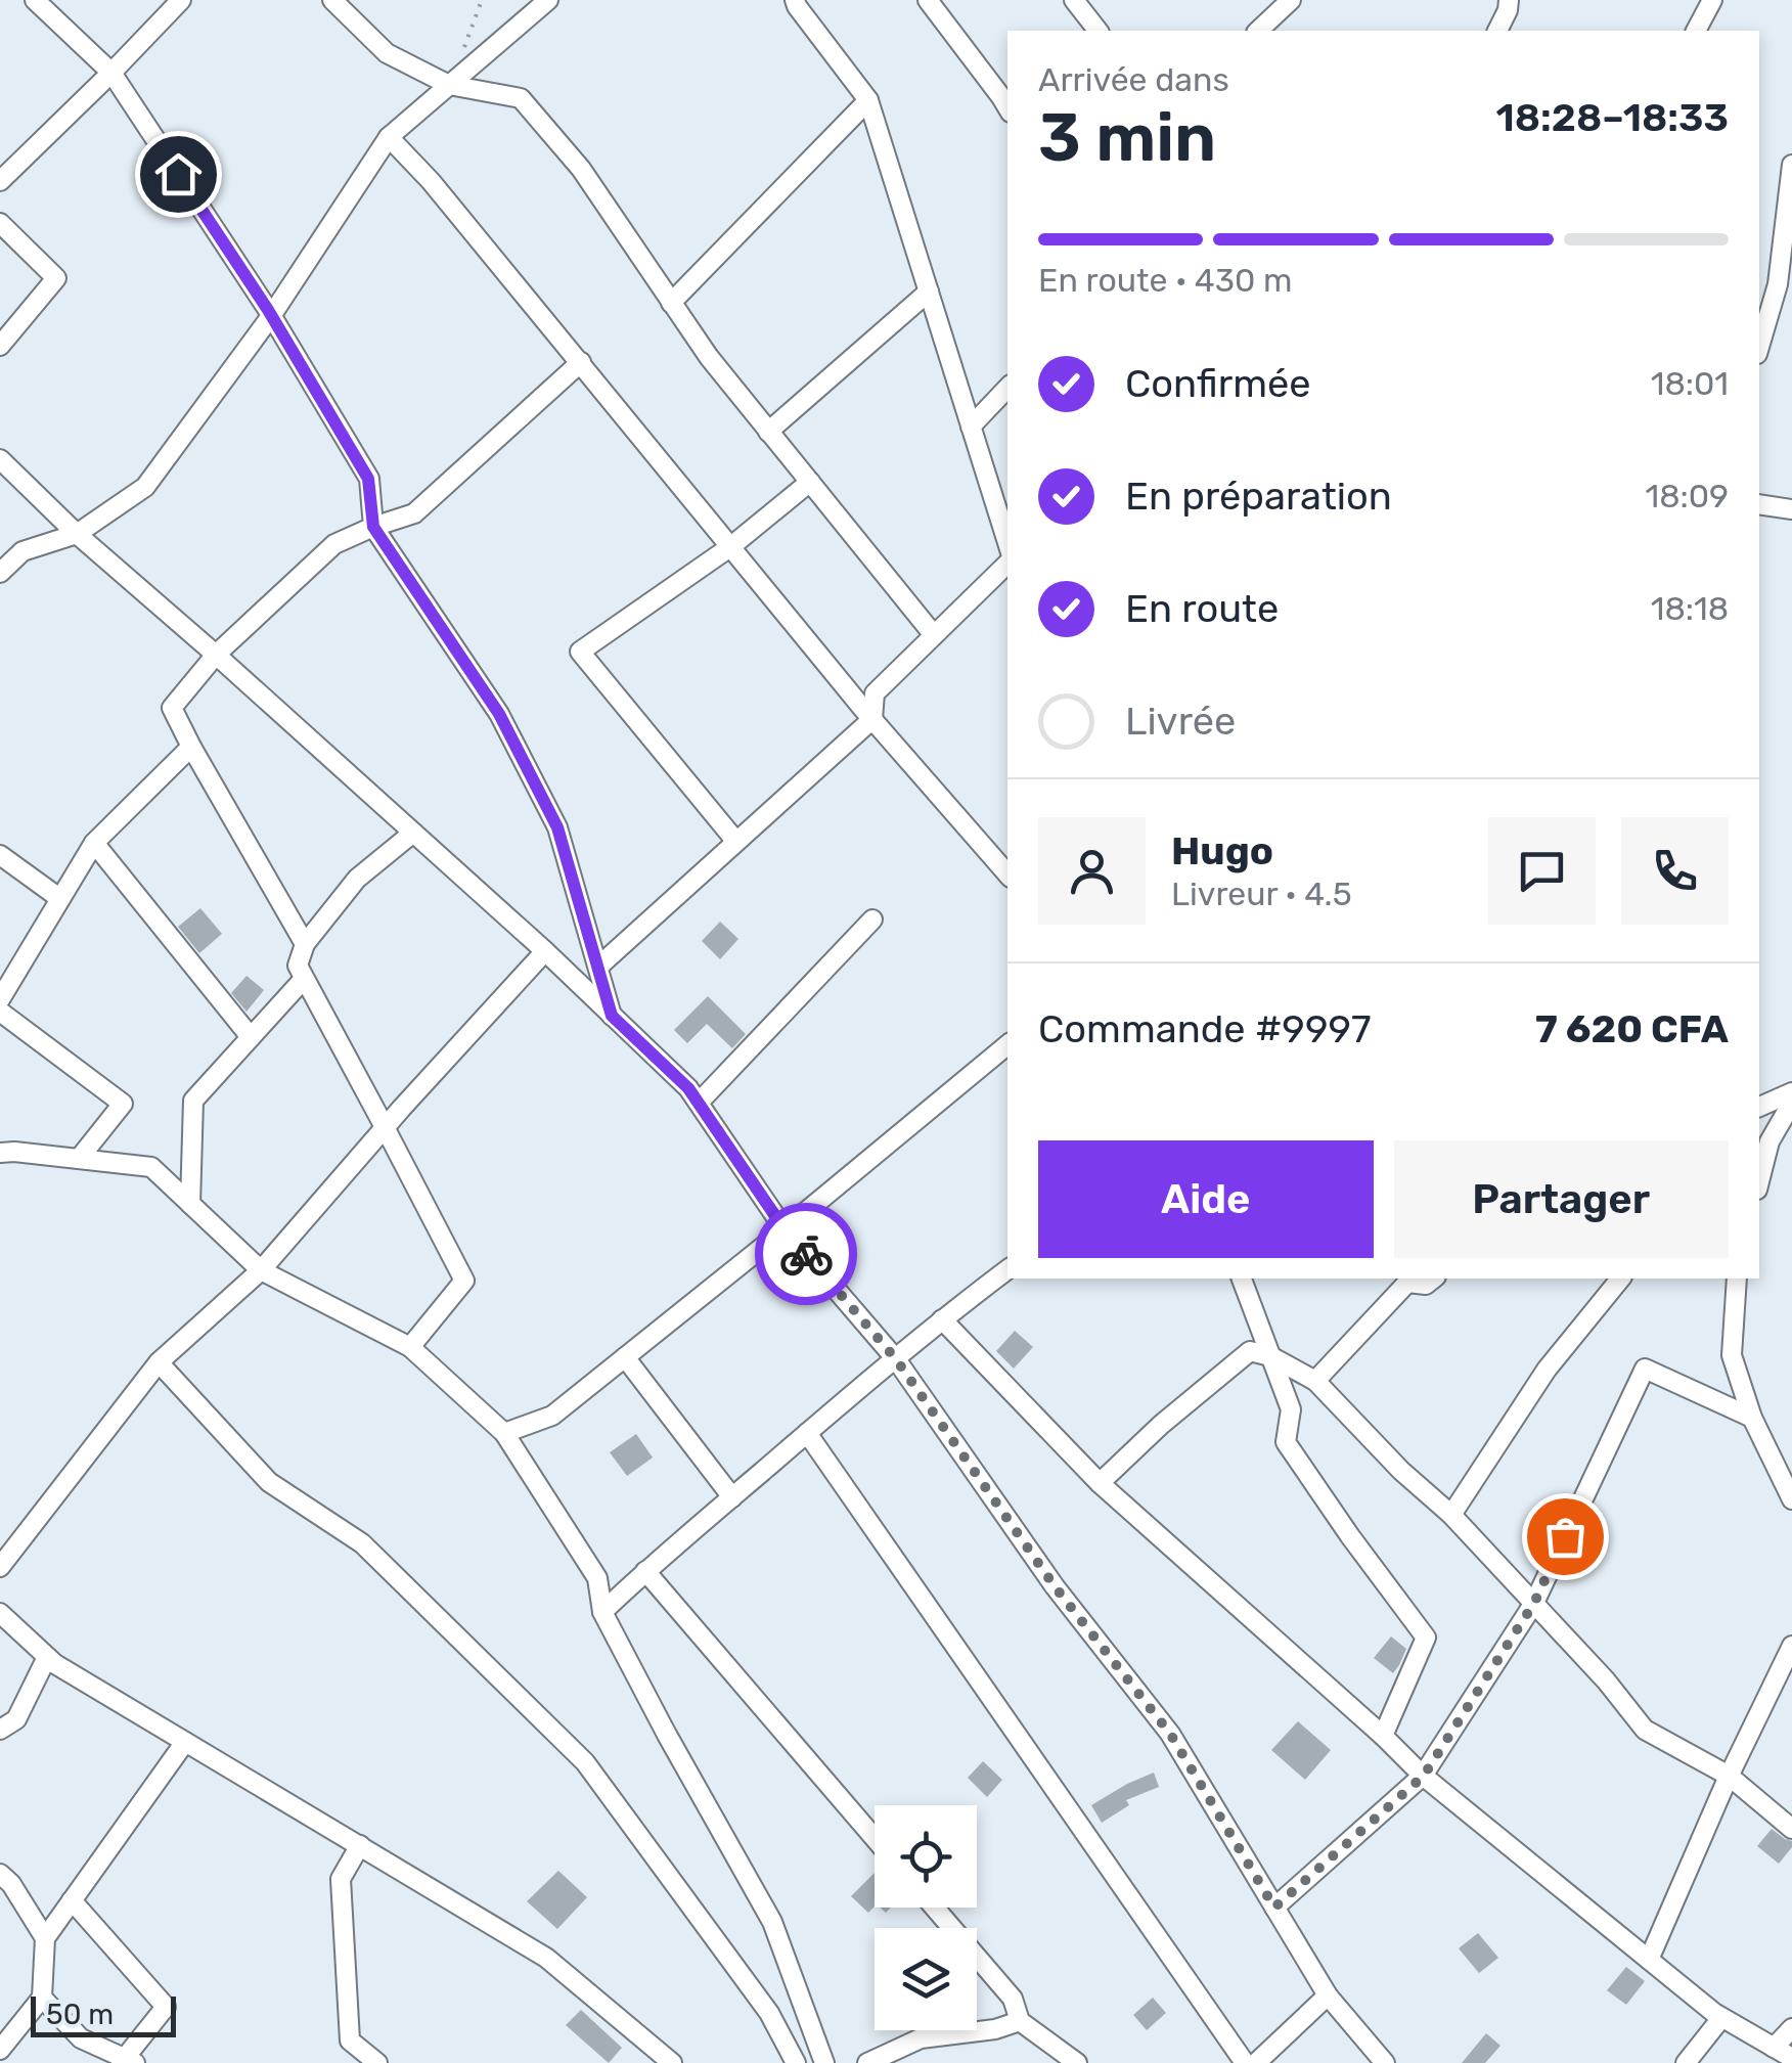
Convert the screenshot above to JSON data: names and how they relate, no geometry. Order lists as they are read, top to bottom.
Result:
{
  "scale_bar": "50 m",
  "page": {
    "heading": ["3 min", "Arrivée dans", "18:28–18:33"],
    "panel": [
      "Hugo",
      "Livreur · 4.5",
      "Commande #9997",
      "7 620 CFA"
    ],
    "bar": "En route · 430 m",
    "list": [
      ["Confirmée", "18:01"],
      ["En préparation", "18:09"],
      ["En route", "18:18"],
      "Livrée"
    ],
    "buttons": ["Aide", "Partager"],
    "scale": "50 m"
  }
}
